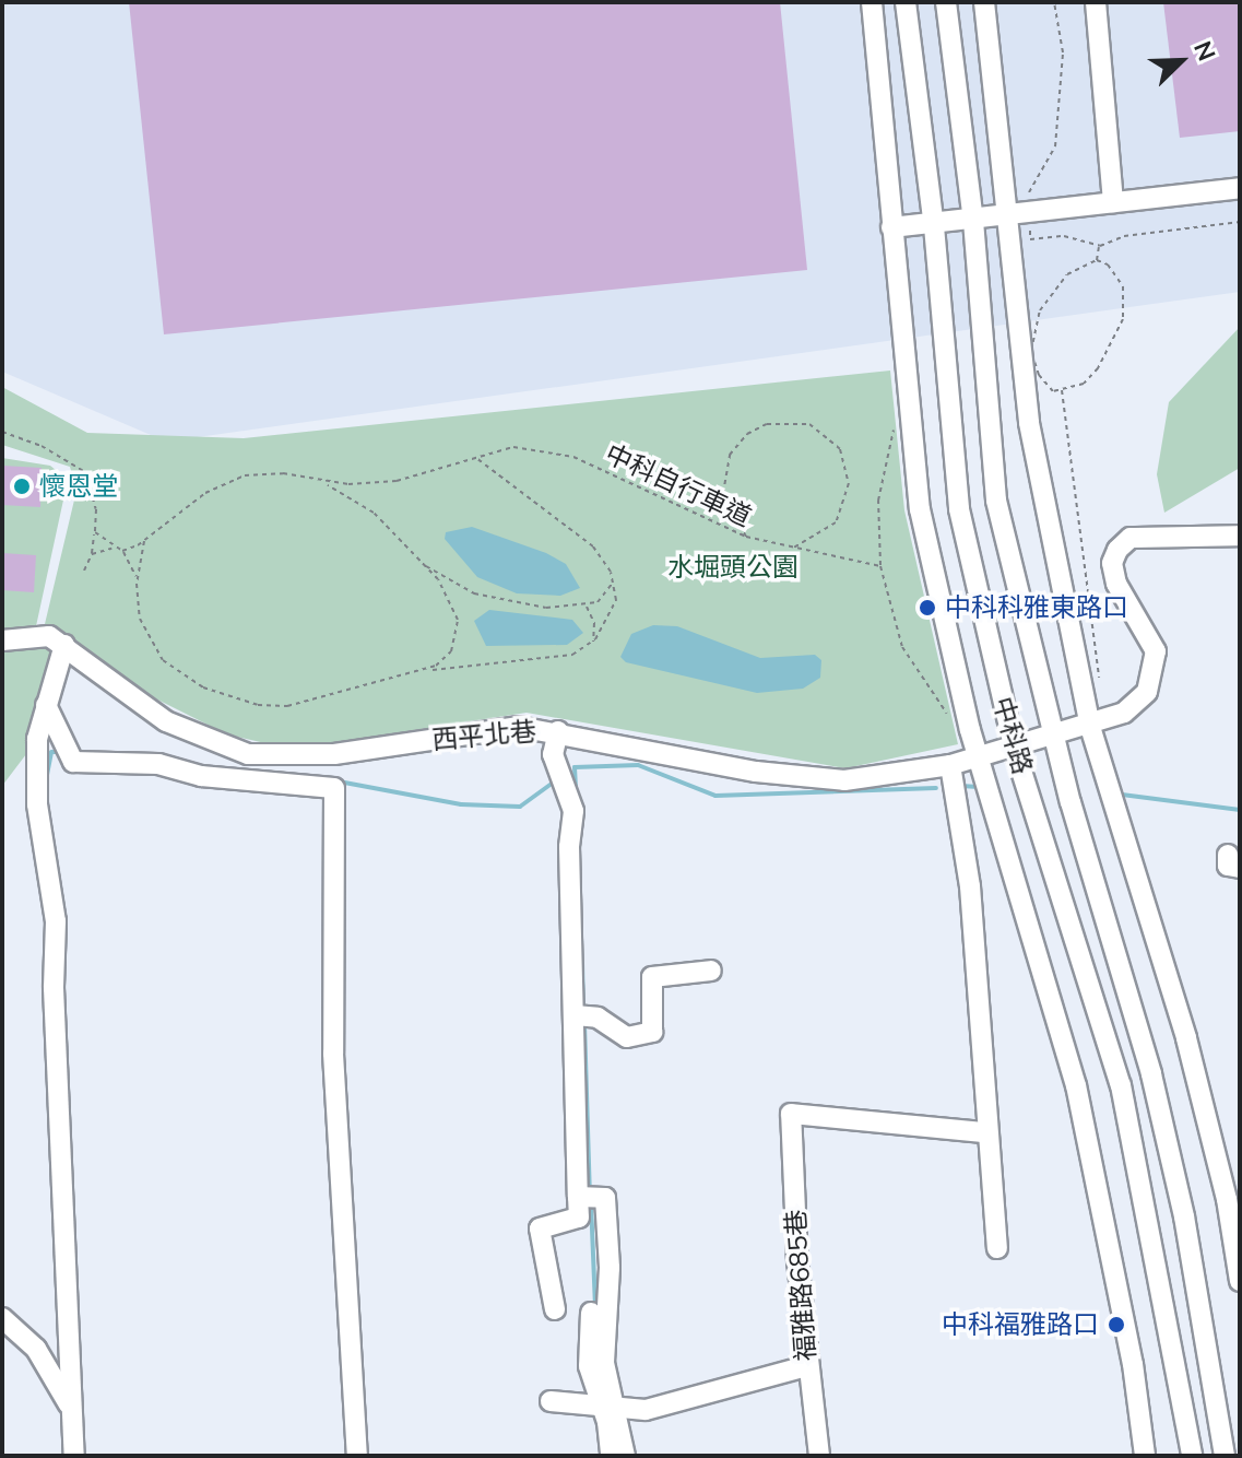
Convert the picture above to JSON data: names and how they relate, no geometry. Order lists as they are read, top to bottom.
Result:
{
  "streets": {
    "street": ["西平北巷", "中科路", "福雅路685巷"],
    "path": ["中科自行車道"]
  },
  "crossings": [
    ["西平北巷", "中科路"]
  ],
  "parks": ["水堀頭公園"],
  "places": ["懷恩堂", "中科科雅東路口", "中科福雅路口"],
  "north": "top right"
}
